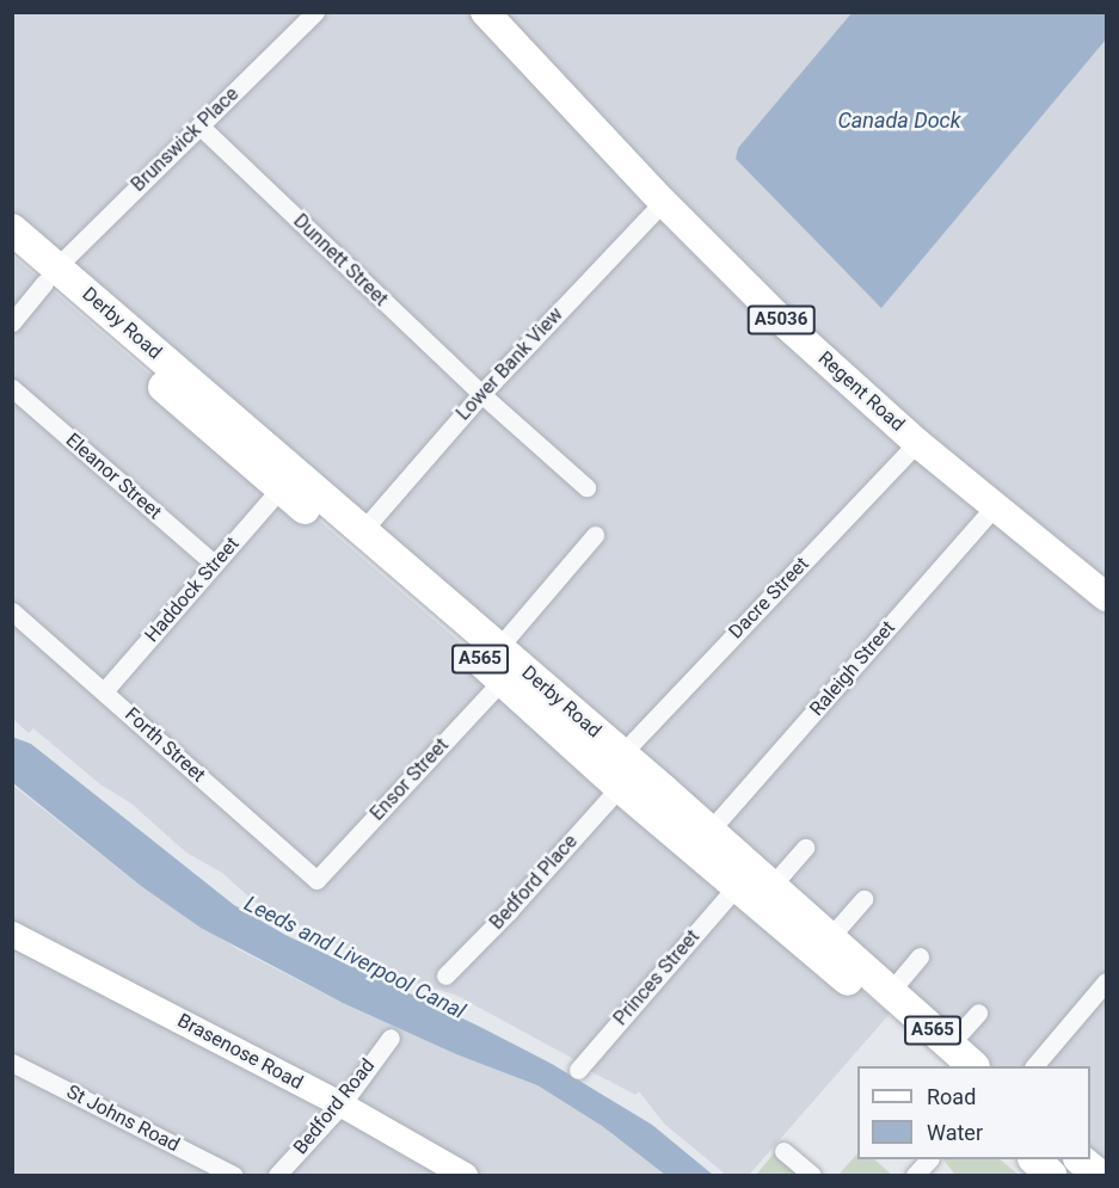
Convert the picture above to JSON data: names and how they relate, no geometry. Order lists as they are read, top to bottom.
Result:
{
  "streets": {
    "highway": ["Derby Road", "A565"],
    "main road": ["A5036", "Regent Road", "Brasenose Road"],
    "street": [
      "Brunswick Place",
      "Dunnett Street",
      "Lower Bank View",
      "Eleanor Street",
      "Haddock Street",
      "Dacre Street",
      "Raleigh Street",
      "Forth Street",
      "Ensor Street",
      "Bedford Place",
      "Princes Street",
      "Bedford Road",
      "St Johns Road"
    ]
  },
  "crossings": [
    ["Brunswick Place", "Dunnett Street"],
    ["Brunswick Place", "Derby Road"],
    ["Dunnett Street", "Lower Bank View"],
    ["Derby Road", "Lower Bank View"],
    ["Derby Road", "Haddock Street"],
    ["Derby Road", "Dacre Street"],
    ["Derby Road", "Raleigh Street"],
    ["Derby Road", "Ensor Street"],
    ["Derby Road", "Bedford Place"],
    ["Derby Road", "Princes Street"],
    ["Lower Bank View", "Regent Road"],
    ["Regent Road", "Dacre Street"],
    ["Regent Road", "Raleigh Street"],
    ["Eleanor Street", "Haddock Street"],
    ["Haddock Street", "Forth Street"],
    ["Forth Street", "Ensor Street"],
    ["Brasenose Road", "Bedford Road"]
  ],
  "water": ["Canada Dock", "Leeds and Liverpool Canal"],
  "legend": ["Road", "Water"]
}
